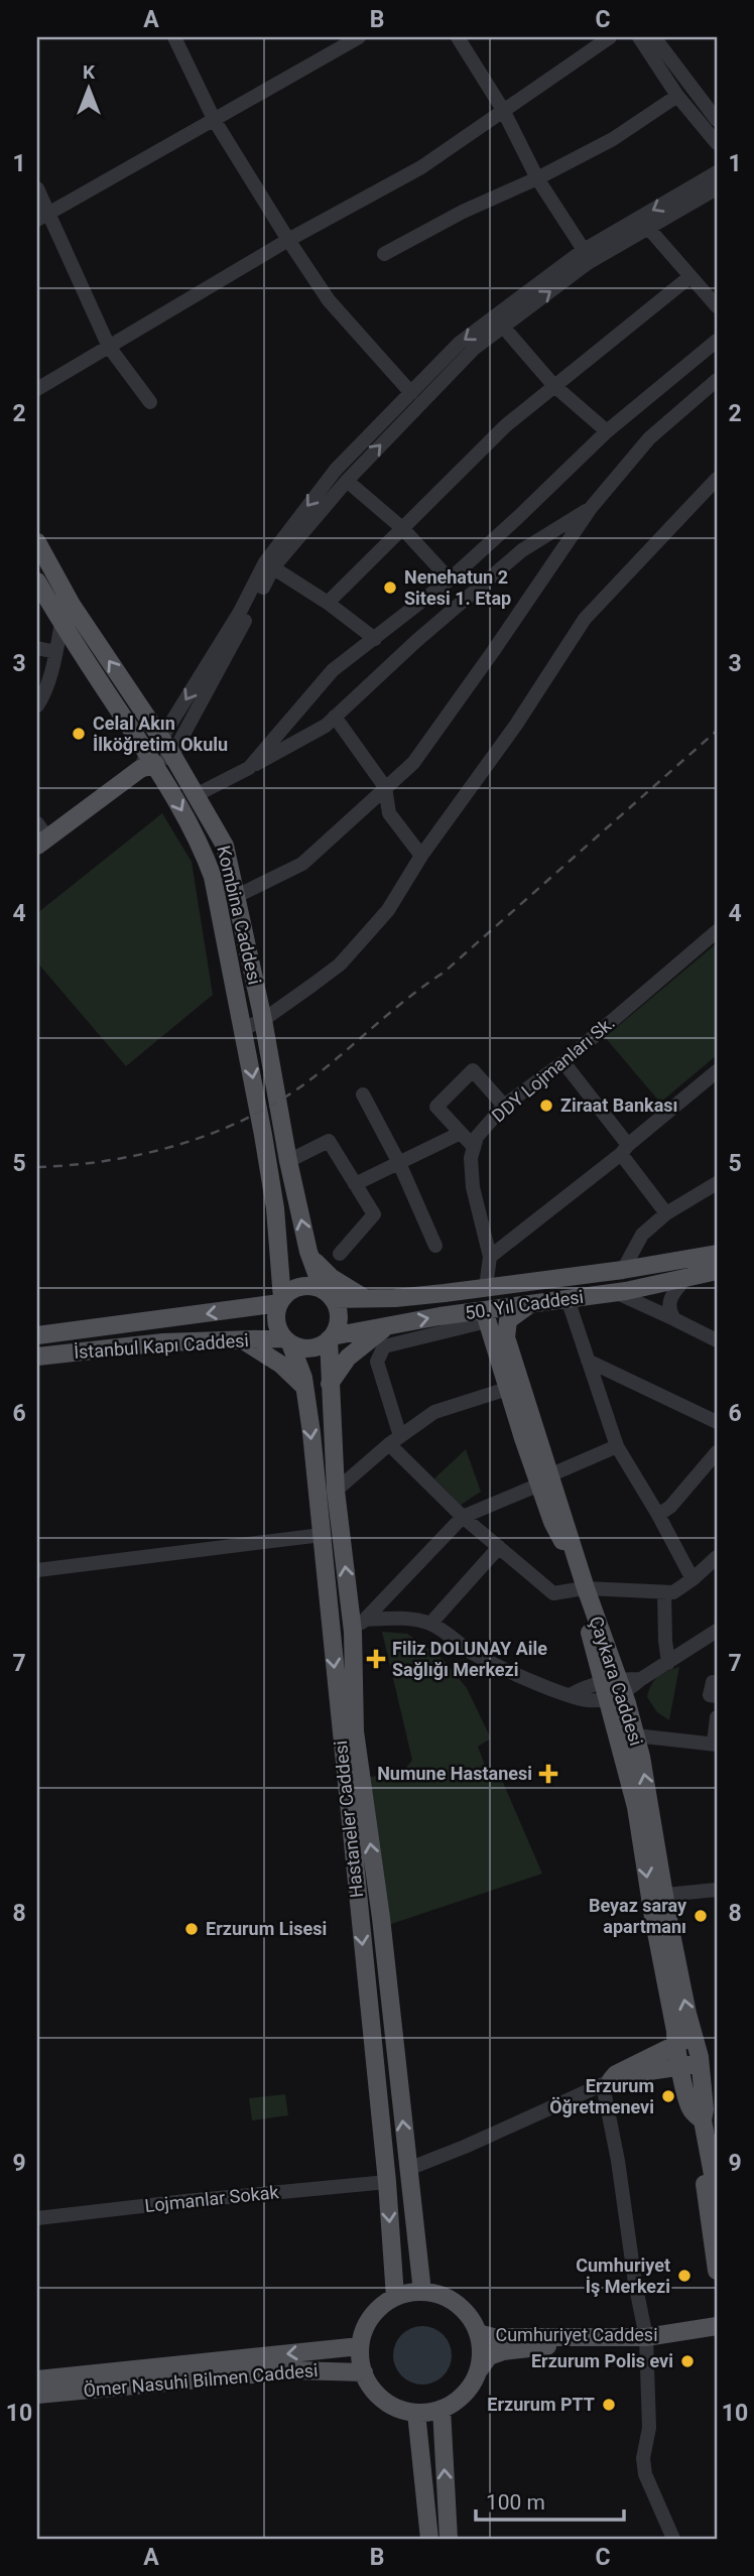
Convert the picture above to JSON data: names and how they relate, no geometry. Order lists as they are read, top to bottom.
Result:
{
  "streets": {
    "main road": [
      "Kombina Caddesi",
      "50. Yıl Caddesi",
      "İstanbul Kapı Caddesi",
      "Çaykara Caddesi",
      "Hastaneler Caddesi",
      "Cumhuriyet Caddesi",
      "Ömer Nasuhi Bilmen Caddesi"
    ],
    "street": ["DDY Lojmanları Sk.", "Lojmanlar Sokak"]
  },
  "crossings": [
    ["Kombina Caddesi", "50. Yıl Caddesi"],
    ["Kombina Caddesi", "İstanbul Kapı Caddesi"],
    ["Kombina Caddesi", "Hastaneler Caddesi"],
    ["50. Yıl Caddesi", "İstanbul Kapı Caddesi"],
    ["50. Yıl Caddesi", "Çaykara Caddesi"],
    ["50. Yıl Caddesi", "Hastaneler Caddesi"],
    ["İstanbul Kapı Caddesi", "Hastaneler Caddesi"],
    ["Hastaneler Caddesi", "Lojmanlar Sokak"],
    ["Hastaneler Caddesi", "Cumhuriyet Caddesi"],
    ["Hastaneler Caddesi", "Ömer Nasuhi Bilmen Caddesi"],
    ["Cumhuriyet Caddesi", "Ömer Nasuhi Bilmen Caddesi"]
  ],
  "places": {
    "other": [
      "Nenehatun 2 Sitesi 1. Etap",
      "Celal Akın İlköğretim Okulu",
      "Ziraat Bankası",
      "Beyaz saray apartmanı",
      "Erzurum Lisesi",
      "Erzurum Öğretmenevi",
      "Cumhuriyet İş Merkezi",
      "Erzurum Polis evi",
      "Erzurum PTT"
    ],
    "health": ["Filiz DOLUNAY Aile Sağlığı Merkezi", "Numune Hastanesi"]
  },
  "scale_bar": "100 m",
  "north": "top",
  "grid": {
    "columns": ["A", "B", "C"],
    "rows": [
      "1",
      "2",
      "3",
      "4",
      "5",
      "6",
      "7",
      "8",
      "9",
      "10"
    ]
  }
}
